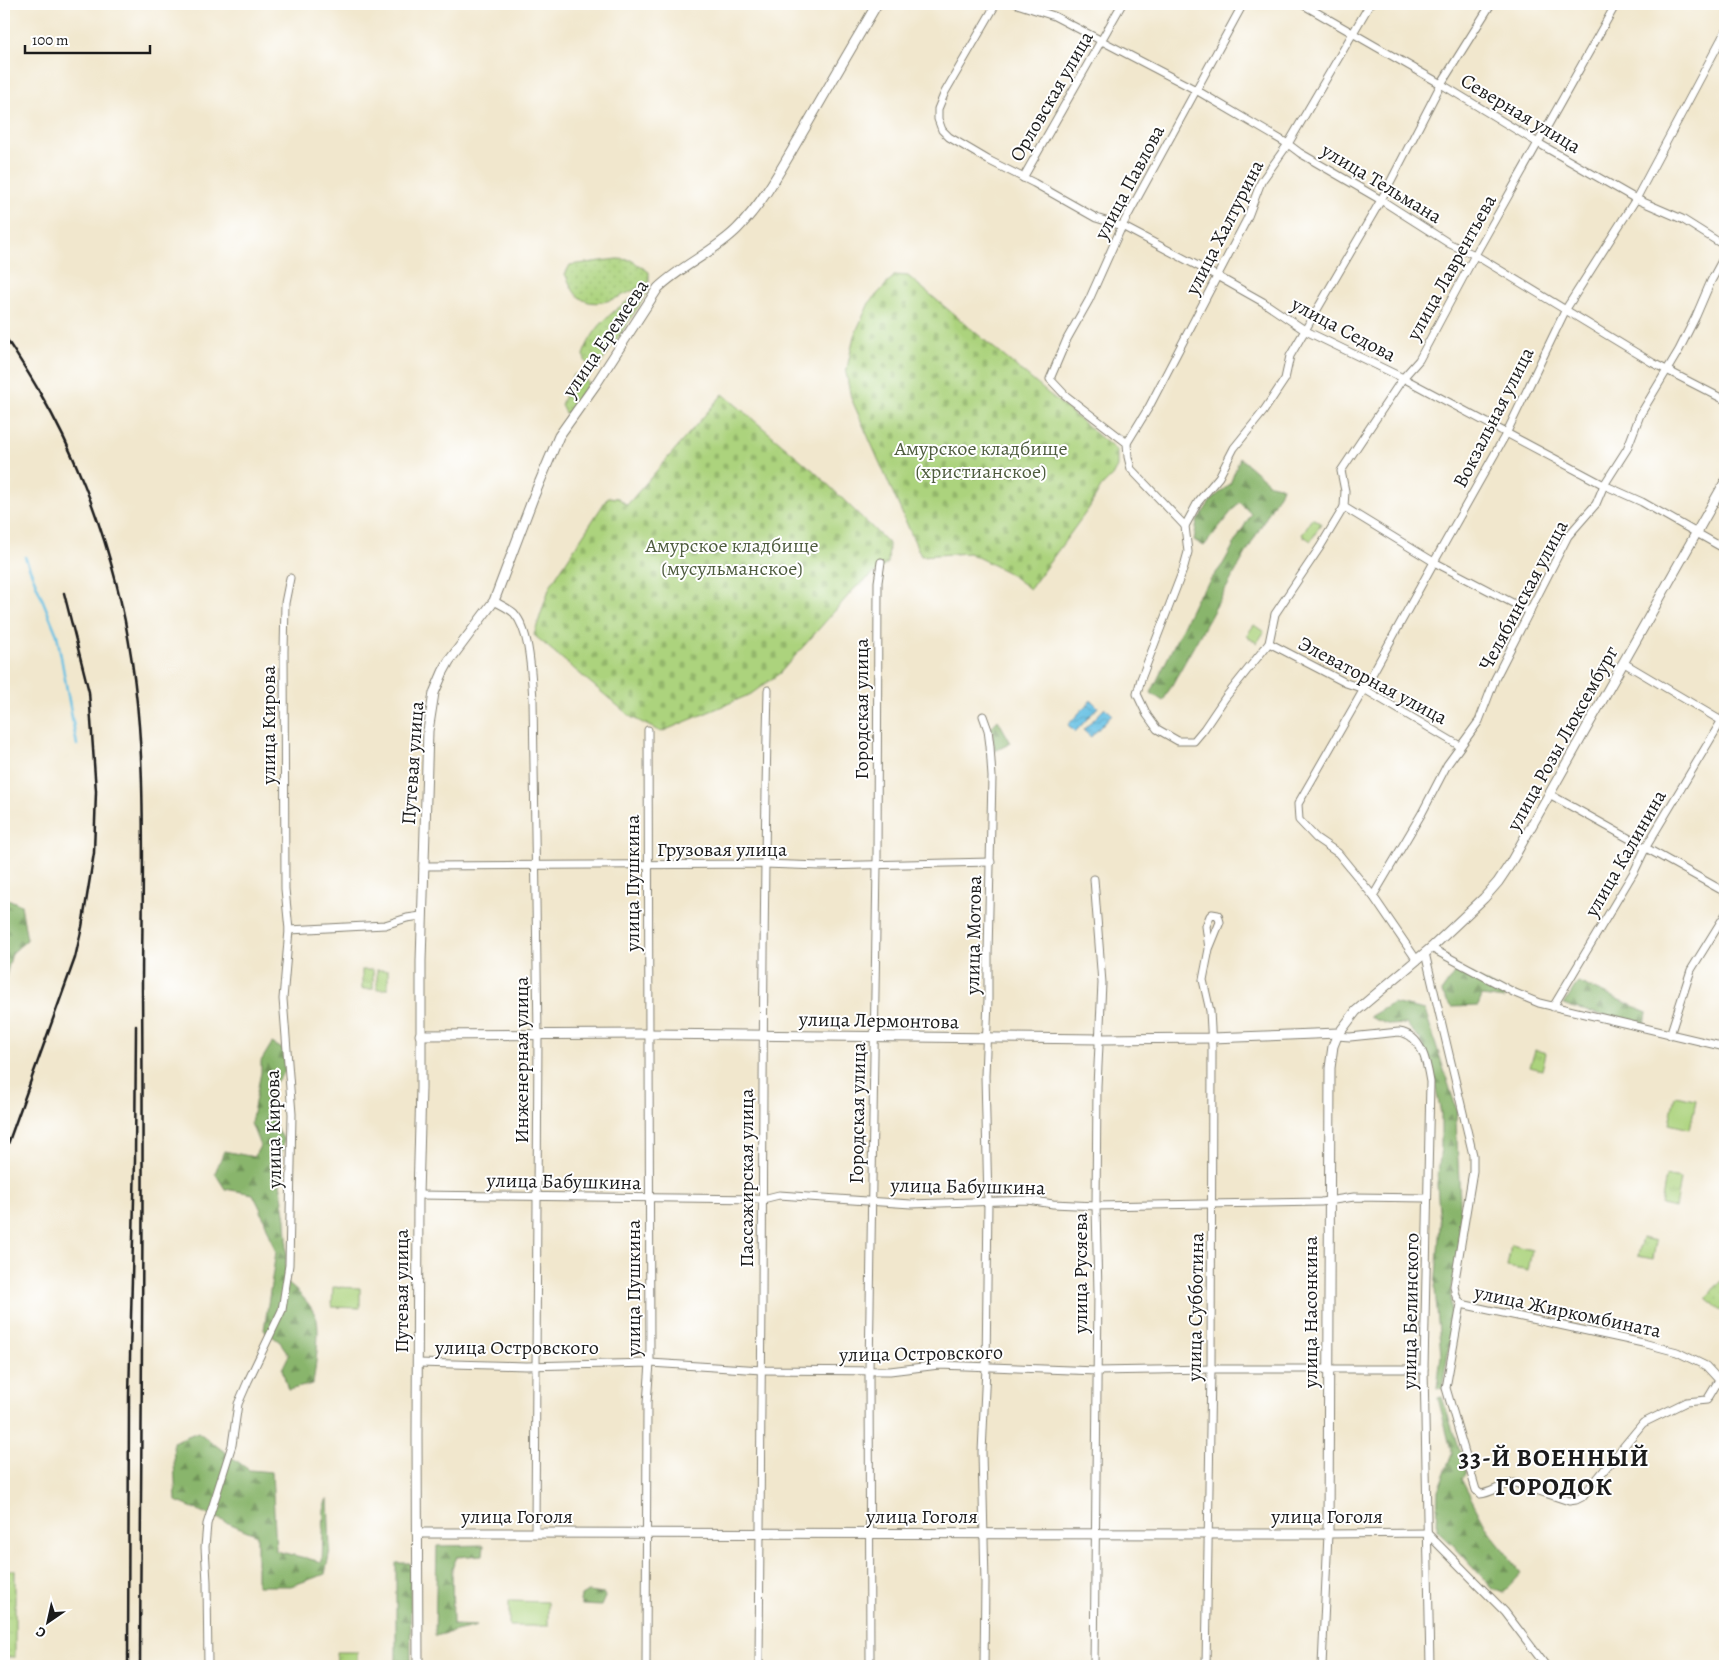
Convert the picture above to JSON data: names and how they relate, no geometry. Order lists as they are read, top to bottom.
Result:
{
  "streets": {
    "street": [
      "Орловская улица",
      "Северная улица",
      "улица Павлова",
      "улица Тельмана",
      "улица Халтурина",
      "улица Лаврентьева",
      "улица Седова",
      "улица Еремеева",
      "Вокзальная улица",
      "Челябинская улица",
      "Элеваторная улица",
      "Городская улица",
      "улица Кирова",
      "улица Розы Люксембург",
      "Путевая улица",
      "Грузовая улица",
      "улица Калинина",
      "улица Пушкина",
      "улица Мотова",
      "улица Лермонтова",
      "Инженерная улица",
      "Пассажирская улица",
      "улица Бабушкина",
      "улица Русяева",
      "улица Субботина",
      "улица Белинского",
      "улица Жиркомбината",
      "улица Насонкина",
      "улица Островского",
      "улица Гоголя"
    ]
  },
  "crossings": [
    ["Орловская улица", "улица Тельмана"],
    ["Орловская улица", "улица Седова"],
    ["Северная улица", "улица Халтурина"],
    ["Северная улица", "улица Лаврентьева"],
    ["Северная улица", "Вокзальная улица"],
    ["улица Павлова", "улица Тельмана"],
    ["улица Павлова", "улица Халтурина"],
    ["улица Павлова", "улица Седова"],
    ["улица Тельмана", "улица Халтурина"],
    ["улица Тельмана", "улица Лаврентьева"],
    ["улица Тельмана", "Вокзальная улица"],
    ["улица Тельмана", "Челябинская улица"],
    ["улица Халтурина", "улица Седова"],
    ["улица Лаврентьева", "улица Седова"],
    ["улица Седова", "Вокзальная улица"],
    ["улица Седова", "Челябинская улица"],
    ["улица Седова", "улица Розы Люксембург"],
    ["улица Еремеева", "Путевая улица"],
    ["улица Еремеева", "Инженерная улица"],
    ["Вокзальная улица", "Челябинская улица"],
    ["Вокзальная улица", "Элеваторная улица"],
    ["Челябинская улица", "Элеваторная улица"],
    ["Городская улица", "Грузовая улица"],
    ["Городская улица", "улица Лермонтова"],
    ["Городская улица", "улица Бабушкина"],
    ["Городская улица", "улица Островского"],
    ["Городская улица", "улица Гоголя"],
    ["улица Розы Люксембург", "улица Жиркомбината"],
    ["улица Розы Люксембург", "улица Насонкина"],
    ["Путевая улица", "Грузовая улица"],
    ["Путевая улица", "улица Лермонтова"],
    ["Путевая улица", "Инженерная улица"],
    ["Путевая улица", "улица Бабушкина"],
    ["Путевая улица", "улица Островского"],
    ["Путевая улица", "улица Гоголя"],
    ["Грузовая улица", "улица Пушкина"],
    ["Грузовая улица", "улица Мотова"],
    ["Грузовая улица", "Инженерная улица"],
    ["Грузовая улица", "Пассажирская улица"],
    ["улица Пушкина", "улица Лермонтова"],
    ["улица Пушкина", "улица Бабушкина"],
    ["улица Пушкина", "улица Островского"],
    ["улица Пушкина", "улица Гоголя"],
    ["улица Мотова", "улица Лермонтова"],
    ["улица Мотова", "улица Бабушкина"],
    ["улица Мотова", "улица Островского"],
    ["улица Мотова", "улица Гоголя"],
    ["улица Лермонтова", "Инженерная улица"],
    ["улица Лермонтова", "Пассажирская улица"],
    ["улица Лермонтова", "улица Русяева"],
    ["улица Лермонтова", "улица Субботина"],
    ["улица Лермонтова", "улица Белинского"],
    ["улица Лермонтова", "улица Насонкина"],
    ["Инженерная улица", "улица Бабушкина"],
    ["Инженерная улица", "улица Островского"],
    ["Инженерная улица", "улица Гоголя"],
    ["Пассажирская улица", "улица Бабушкина"],
    ["Пассажирская улица", "улица Островского"],
    ["Пассажирская улица", "улица Гоголя"],
    ["улица Бабушкина", "улица Русяева"],
    ["улица Бабушкина", "улица Субботина"],
    ["улица Бабушкина", "улица Белинского"],
    ["улица Бабушкина", "улица Насонкина"],
    ["улица Русяева", "улица Островского"],
    ["улица Русяева", "улица Гоголя"],
    ["улица Субботина", "улица Островского"],
    ["улица Субботина", "улица Гоголя"],
    ["улица Белинского", "улица Насонкина"],
    ["улица Белинского", "улица Островского"],
    ["улица Белинского", "улица Гоголя"],
    ["улица Насонкина", "улица Островского"],
    ["улица Насонкина", "улица Гоголя"]
  ],
  "districts": ["33-Й ВОЕННЫЙ ГОРОДОК"],
  "parks": ["Амурское кладбище (христианское)", "Амурское кладбище (мусульманское)"],
  "scale_bar": "100 m",
  "north": "bottom left"
}
